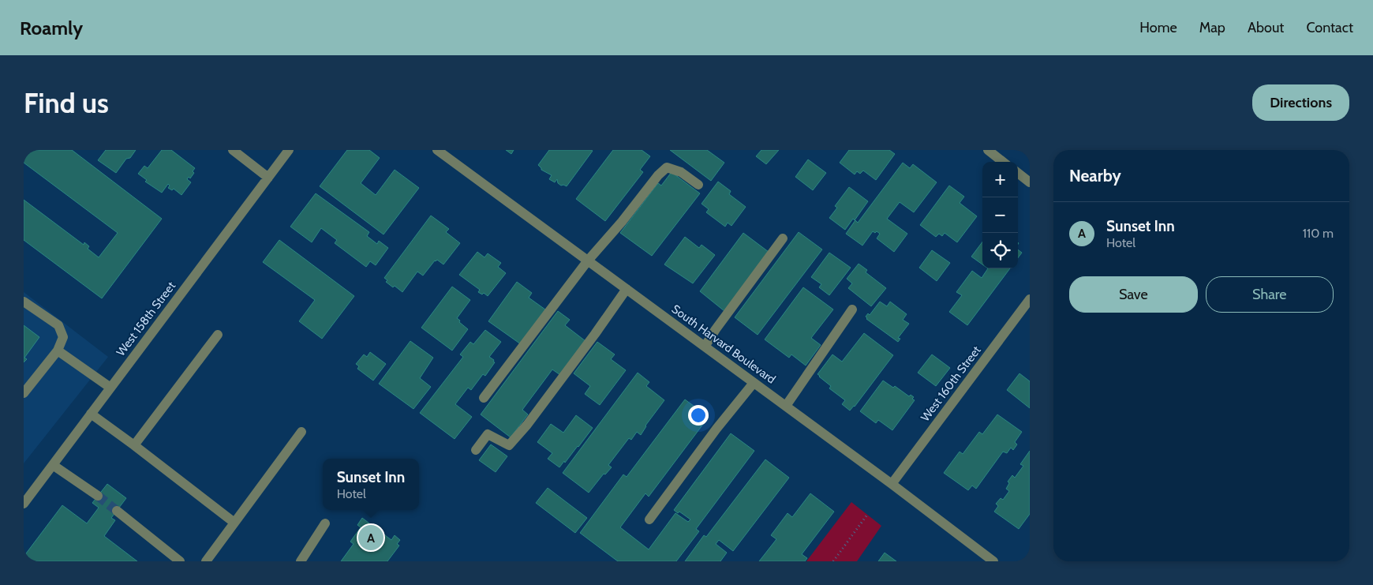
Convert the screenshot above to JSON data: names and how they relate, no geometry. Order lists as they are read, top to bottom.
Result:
{
  "streets": {
    "street": ["West 158th Street", "South Harvard Boulevard", "West 160th Street"]
  },
  "crossings": [
    ["South Harvard Boulevard", "West 160th Street"]
  ],
  "page": {
    "header": "Roamly",
    "nav": [
      "Home",
      "Map",
      "About",
      "Contact"
    ],
    "buttons": [
      "Directions",
      ["Save", "Share"]
    ],
    "title": "Find us",
    "heading": "Nearby",
    "map_buttons": ["+", "−"],
    "list": [
      {
        "mark": "A",
        "name": "Sunset Inn",
        "note": "Hotel",
        "value": "110 m"
      }
    ],
    "popup": ["Sunset Inn", "Hotel"],
    "pins": "A"
  }
}
